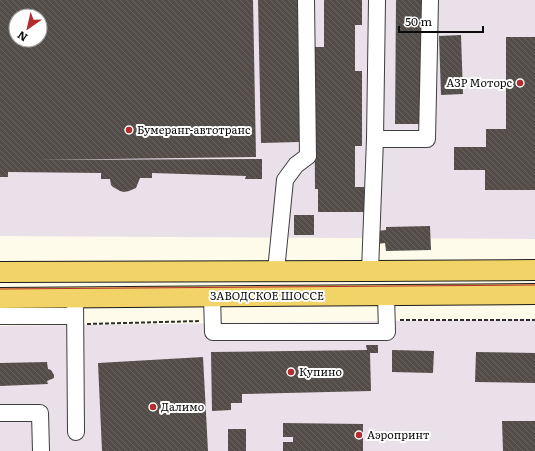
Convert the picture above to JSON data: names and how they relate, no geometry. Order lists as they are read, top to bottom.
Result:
{
  "streets": {
    "main road": ["ЗАВОДСКОЕ ШОССЕ"]
  },
  "places": [
    "АЗР Моторс",
    "Бумеранг-автотранс",
    "Купино",
    "Далимо",
    "Аэропринт"
  ],
  "scale_bar": "50 m",
  "north": "bottom left"
}
